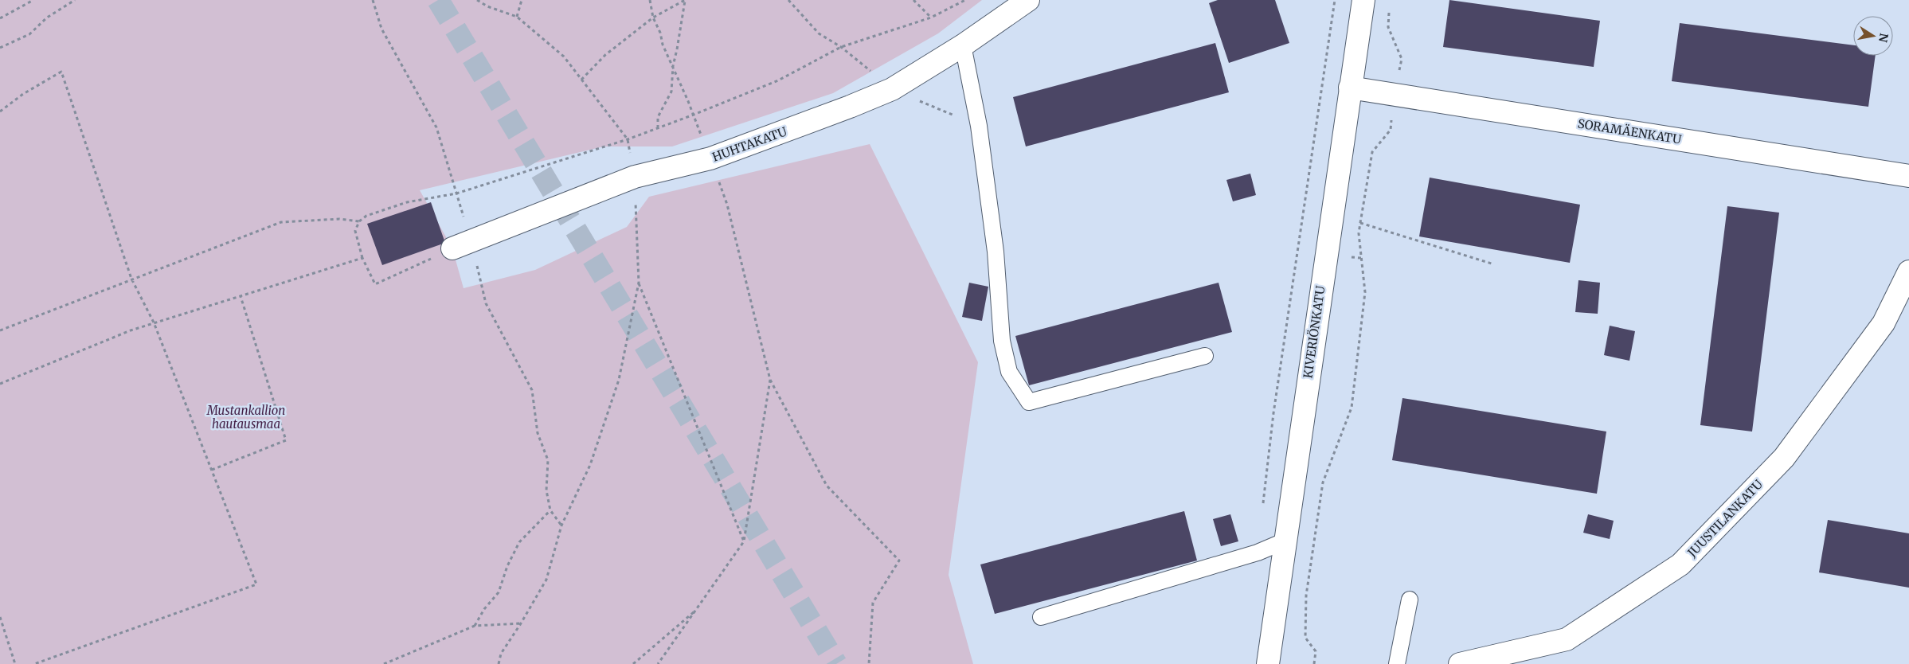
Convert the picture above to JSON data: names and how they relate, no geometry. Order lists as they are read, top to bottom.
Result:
{
  "streets": {
    "street": [
      "SORAMÄENKATU",
      "HUHTAKATU",
      "KIVERIÖNKATU",
      "JUUSTILANKATU"
    ]
  },
  "crossings": [
    ["SORAMÄENKATU", "KIVERIÖNKATU"]
  ],
  "parks": ["Mustankallion hautausmaa"],
  "north": "right"
}
